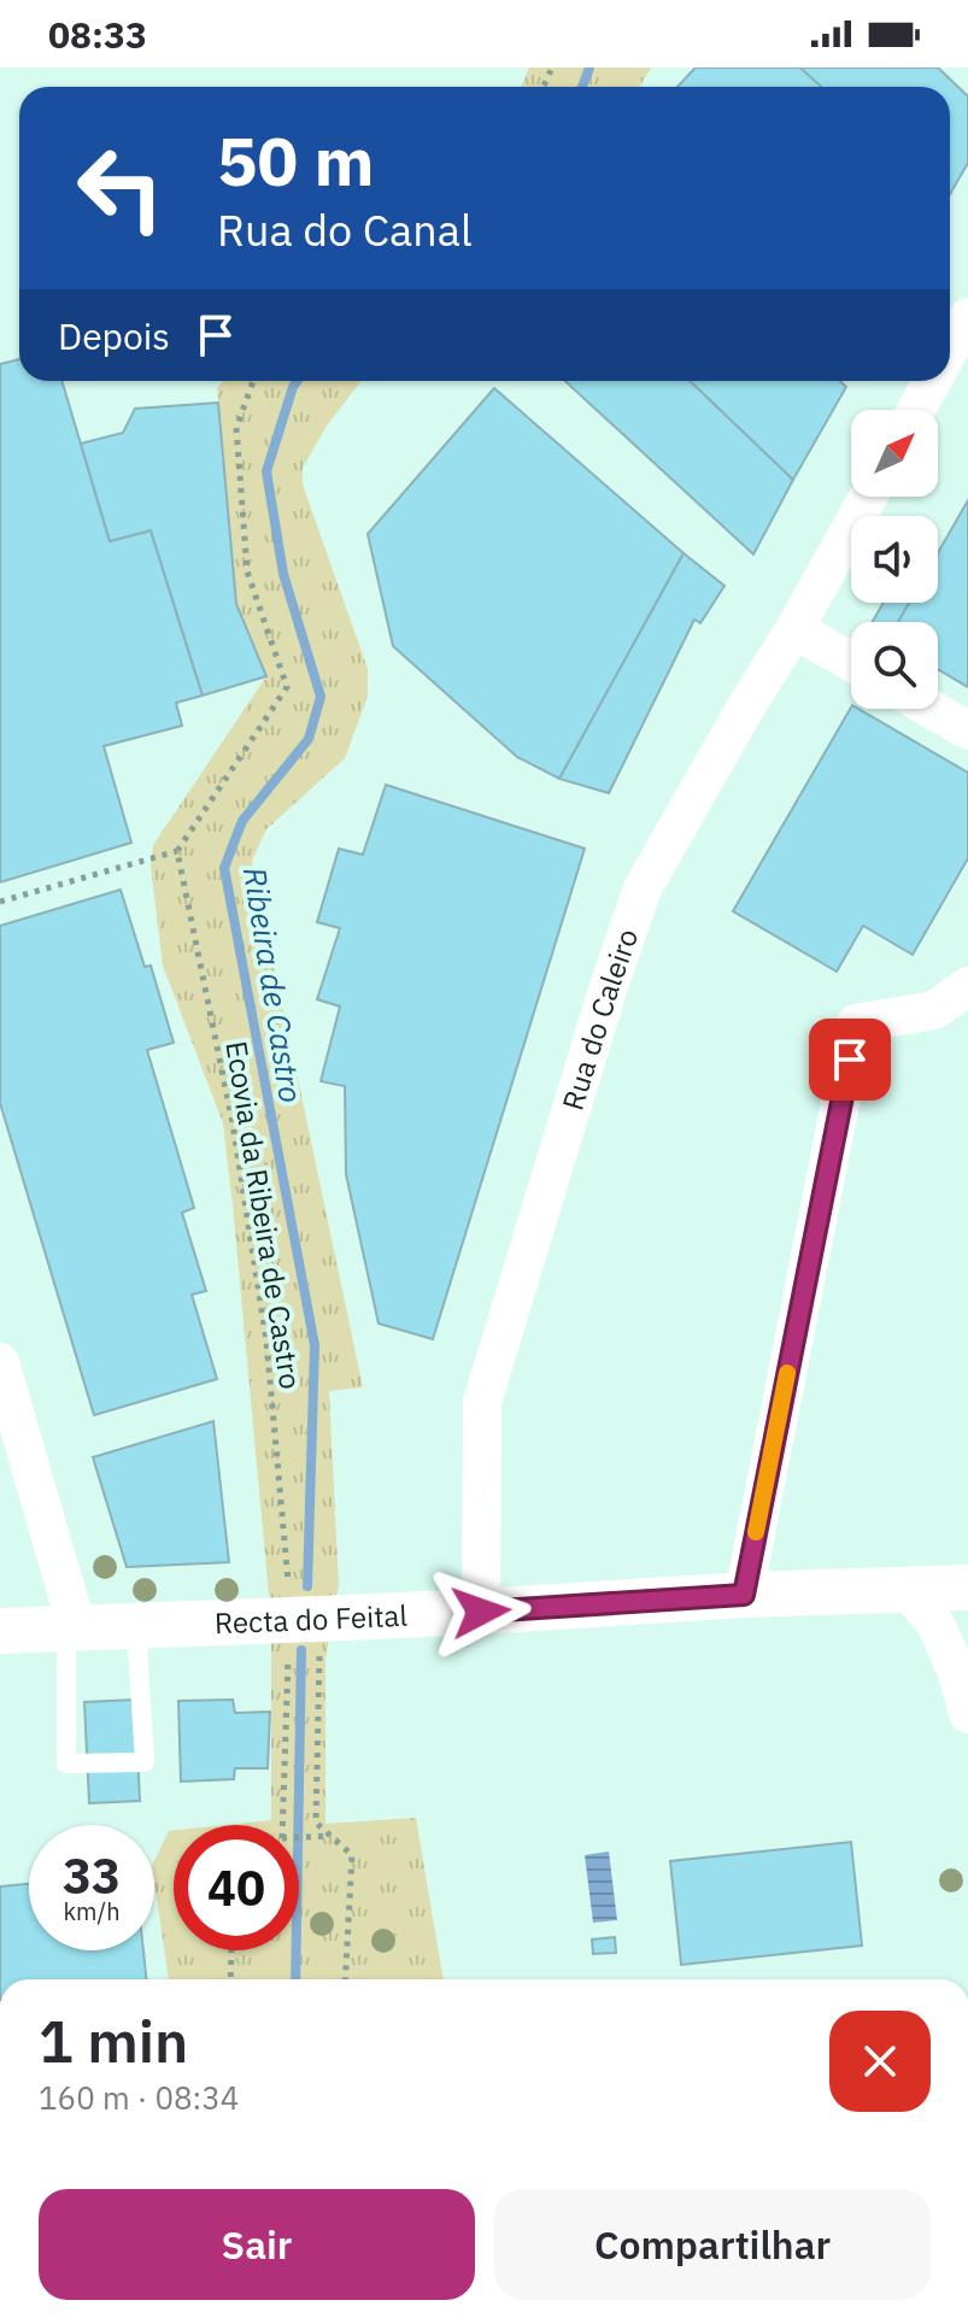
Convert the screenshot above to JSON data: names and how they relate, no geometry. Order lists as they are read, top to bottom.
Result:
{
  "streets": {
    "street": ["Rua do Caleiro", "Recta do Feital"],
    "path": ["Ecovia da Ribeira de Castro"]
  },
  "crossings": [
    ["Rua do Caleiro", "Recta do Feital"]
  ],
  "water": ["Ribeira de Castro"],
  "north": "top right",
  "page": {
    "status": "08:33",
    "turn": ["50 m", "Rua do Canal"],
    "then": "Depois",
    "speed": "33 km/h",
    "limit": "40",
    "heading": ["1 min", "160 m · 08:34"],
    "buttons": ["Sair", "Compartilhar"]
  }
}
